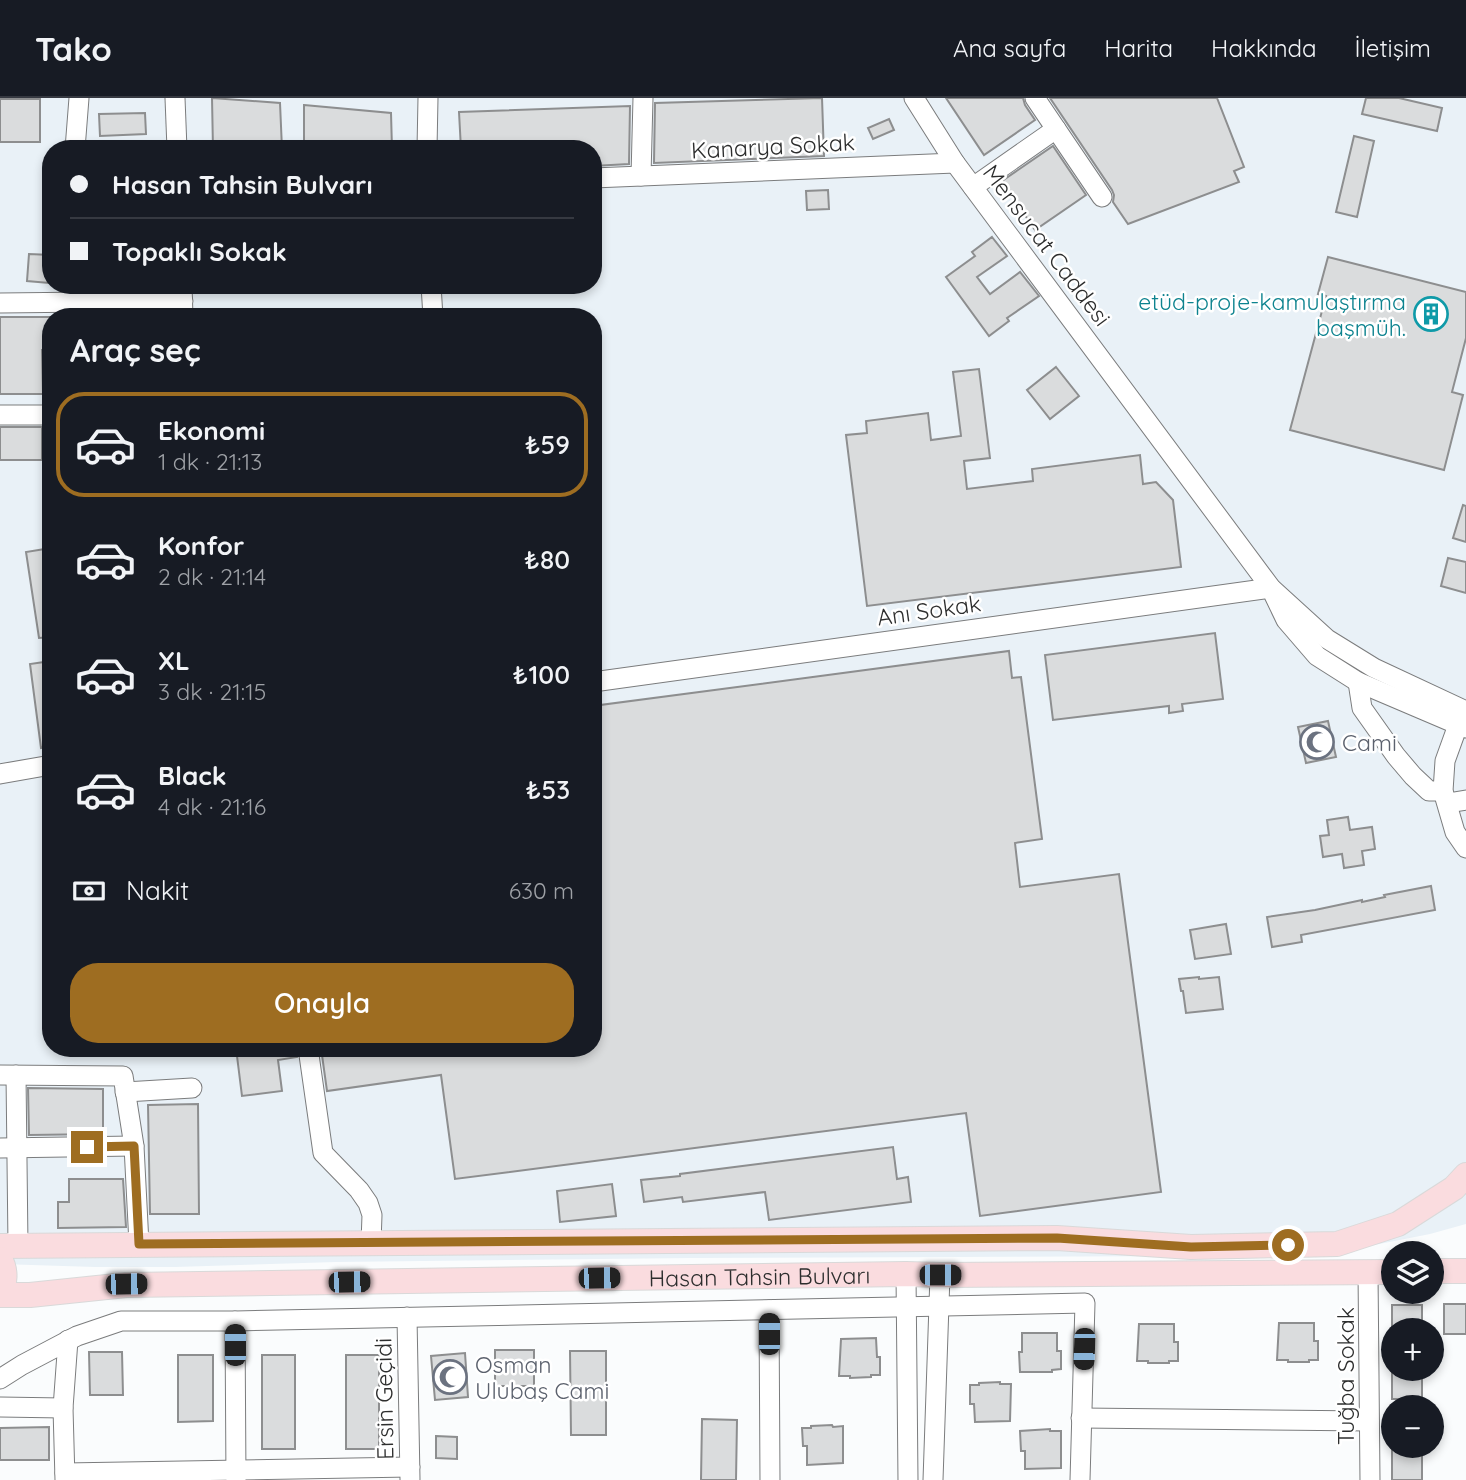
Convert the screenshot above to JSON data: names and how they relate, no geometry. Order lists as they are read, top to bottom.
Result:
{
  "streets": {
    "main road": ["Hasan Tahsin Bulvarı"],
    "street": [
      "Kanarya Sokak",
      "Mensucat Caddesi",
      "Anı Sokak",
      "Tuğba Sokak",
      "Ersin Geçidi"
    ]
  },
  "crossings": [
    ["Kanarya Sokak", "Mensucat Caddesi"],
    ["Mensucat Caddesi", "Anı Sokak"],
    ["Hasan Tahsin Bulvarı", "Tuğba Sokak"]
  ],
  "places": {
    "building": ["etüd-proje-kamulaştırma başmüh."],
    "mosque": ["Cami", "Osman Ulubaş Cami"]
  },
  "page": {
    "header": "Tako",
    "nav": [
      "Ana sayfa",
      "Harita",
      "Hakkında",
      "İletişim"
    ],
    "banner": ["Hasan Tahsin Bulvarı", "Topaklı Sokak"],
    "heading": "Araç seç",
    "list": [
      {
        "name": "Ekonomi",
        "note": "1 dk · 21:13",
        "value": "₺59"
      },
      {
        "name": "Konfor",
        "note": "2 dk · 21:14",
        "value": "₺80"
      },
      {
        "name": "XL",
        "note": "3 dk · 21:15",
        "value": "₺100"
      },
      {
        "name": "Black",
        "note": "4 dk · 21:16",
        "value": "₺53"
      }
    ],
    "pay": ["Nakit", "630 m"],
    "buttons": "Onayla",
    "map_buttons": ["+", "−"]
  }
}
